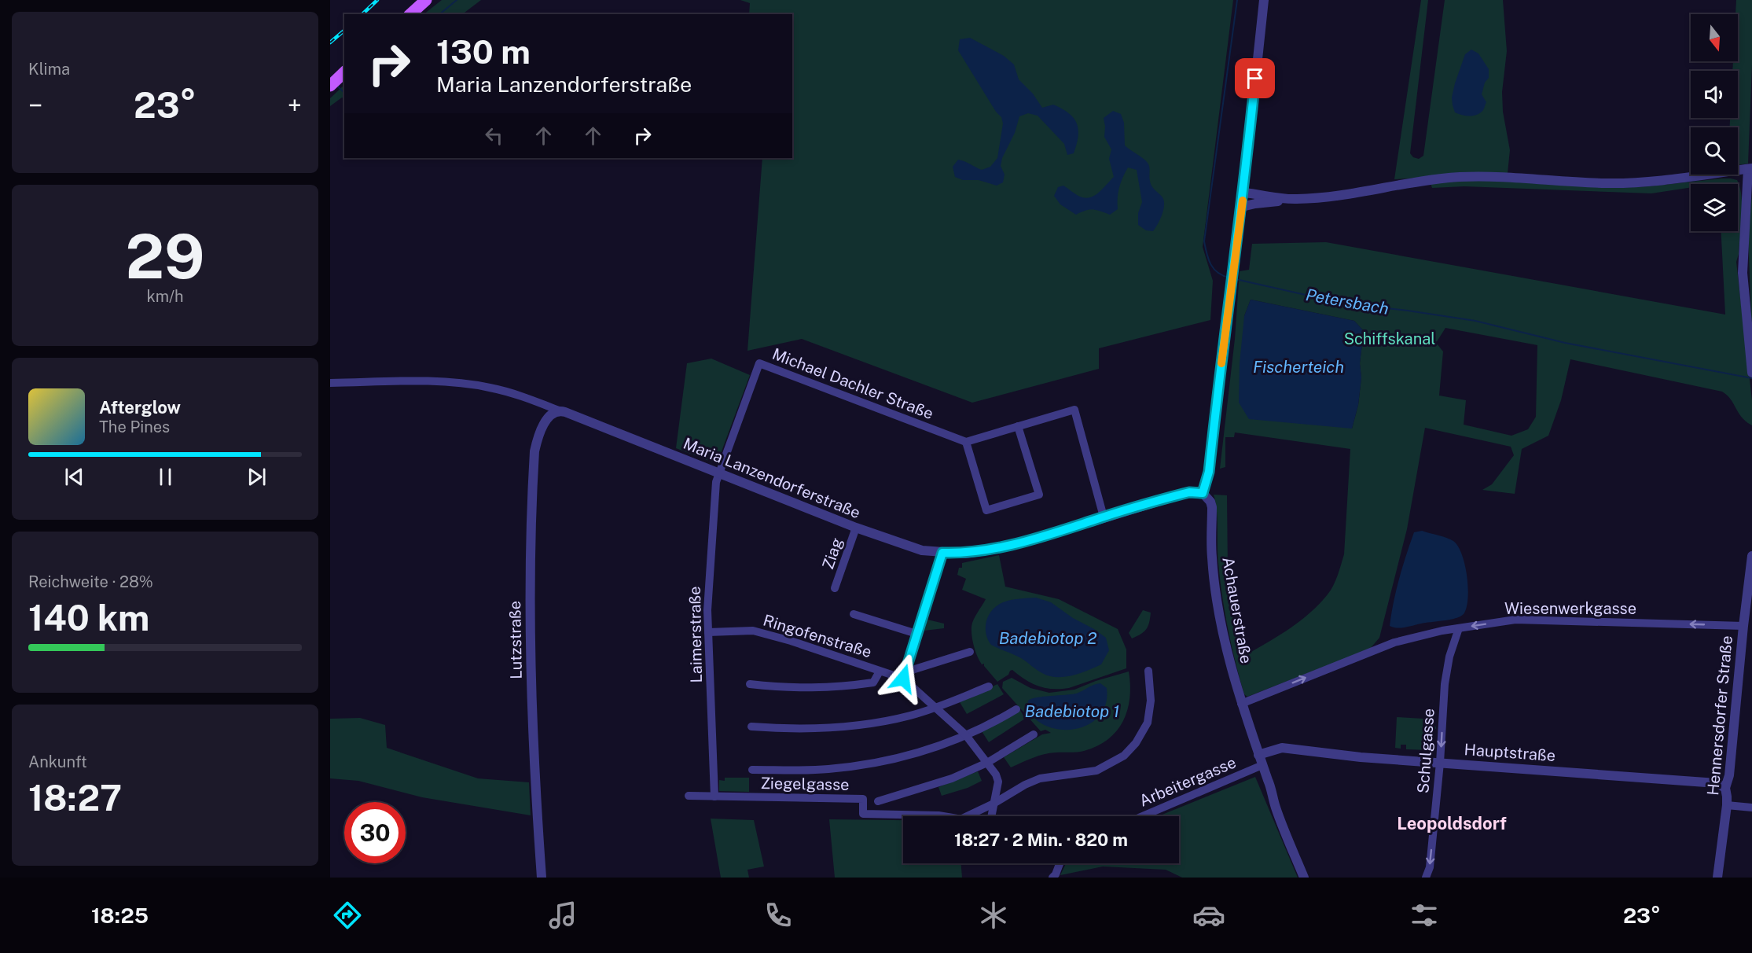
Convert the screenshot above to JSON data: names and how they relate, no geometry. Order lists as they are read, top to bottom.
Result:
{
  "streets": {
    "street": [
      "Michael Dachler Straße",
      "Maria Lanzendorferstraße",
      "Ziag",
      "Wiesenwerkgasse",
      "Achauerstraße",
      "Laimerstraße",
      "Ringofenstraße",
      "Lutzstraße",
      "Hennersdorfer Straße",
      "Schulgasse",
      "Hauptstraße",
      "Arbeitergasse",
      "Ziegelgasse"
    ]
  },
  "crossings": [
    ["Michael Dachler Straße", "Maria Lanzendorferstraße"],
    ["Michael Dachler Straße", "Laimerstraße"],
    ["Maria Lanzendorferstraße", "Ziag"],
    ["Maria Lanzendorferstraße", "Achauerstraße"],
    ["Maria Lanzendorferstraße", "Laimerstraße"],
    ["Maria Lanzendorferstraße", "Lutzstraße"],
    ["Wiesenwerkgasse", "Achauerstraße"],
    ["Wiesenwerkgasse", "Hennersdorfer Straße"],
    ["Wiesenwerkgasse", "Schulgasse"],
    ["Achauerstraße", "Hauptstraße"],
    ["Achauerstraße", "Arbeitergasse"],
    ["Laimerstraße", "Ringofenstraße"],
    ["Laimerstraße", "Ziegelgasse"],
    ["Hennersdorfer Straße", "Hauptstraße"],
    ["Schulgasse", "Hauptstraße"],
    ["Hauptstraße", "Arbeitergasse"]
  ],
  "one_way": ["Schulgasse"],
  "districts": ["Leopoldsdorf"],
  "water": [
    "Petersbach",
    "Fischerteich",
    "Badebiotop 2",
    "Badebiotop 1"
  ],
  "parks": ["Schiffskanal"],
  "north": "bottom",
  "page": {
    "tile": [
      "Klima",
      ["29", "km/h"],
      ["Reichweite · 28%", "140 km"],
      ["Ankunft", "18:27"]
    ],
    "turn": ["130 m", "Maria Lanzendorferstraße"],
    "heat": ["−", "23°", "+"],
    "song": ["Afterglow", "The Pines"],
    "limit": "30",
    "trip": "18:27 · 2 Min. · 820 m",
    "tabs": ["18:25", "23°"]
  }
}
